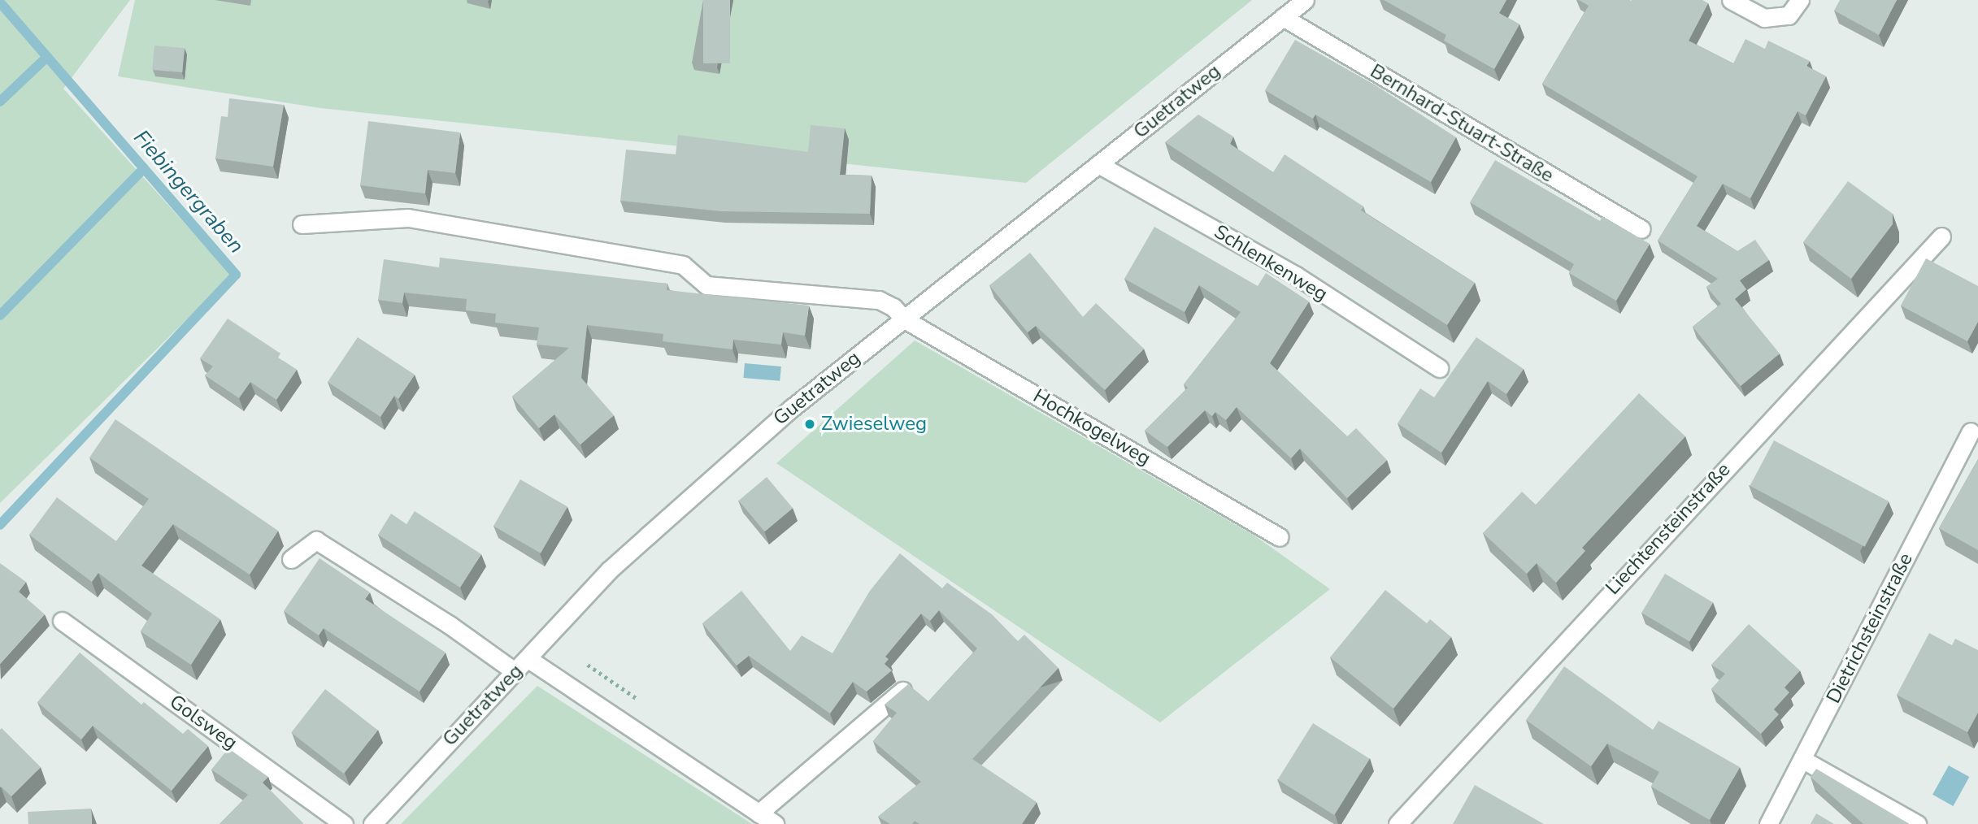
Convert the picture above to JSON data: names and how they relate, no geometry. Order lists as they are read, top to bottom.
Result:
{
  "streets": {
    "street": [
      "Guetratweg",
      "Bernhard-Stuart-Straße",
      "Schlenkenweg",
      "Hochkogelweg",
      "Liechtensteinstraße",
      "Dietrichsteinstraße",
      "Golsweg"
    ]
  },
  "crossings": [
    ["Guetratweg", "Bernhard-Stuart-Straße"],
    ["Guetratweg", "Schlenkenweg"],
    ["Guetratweg", "Hochkogelweg"]
  ],
  "water": ["Fiebingergraben"],
  "places": ["Zwieselweg"]
}
